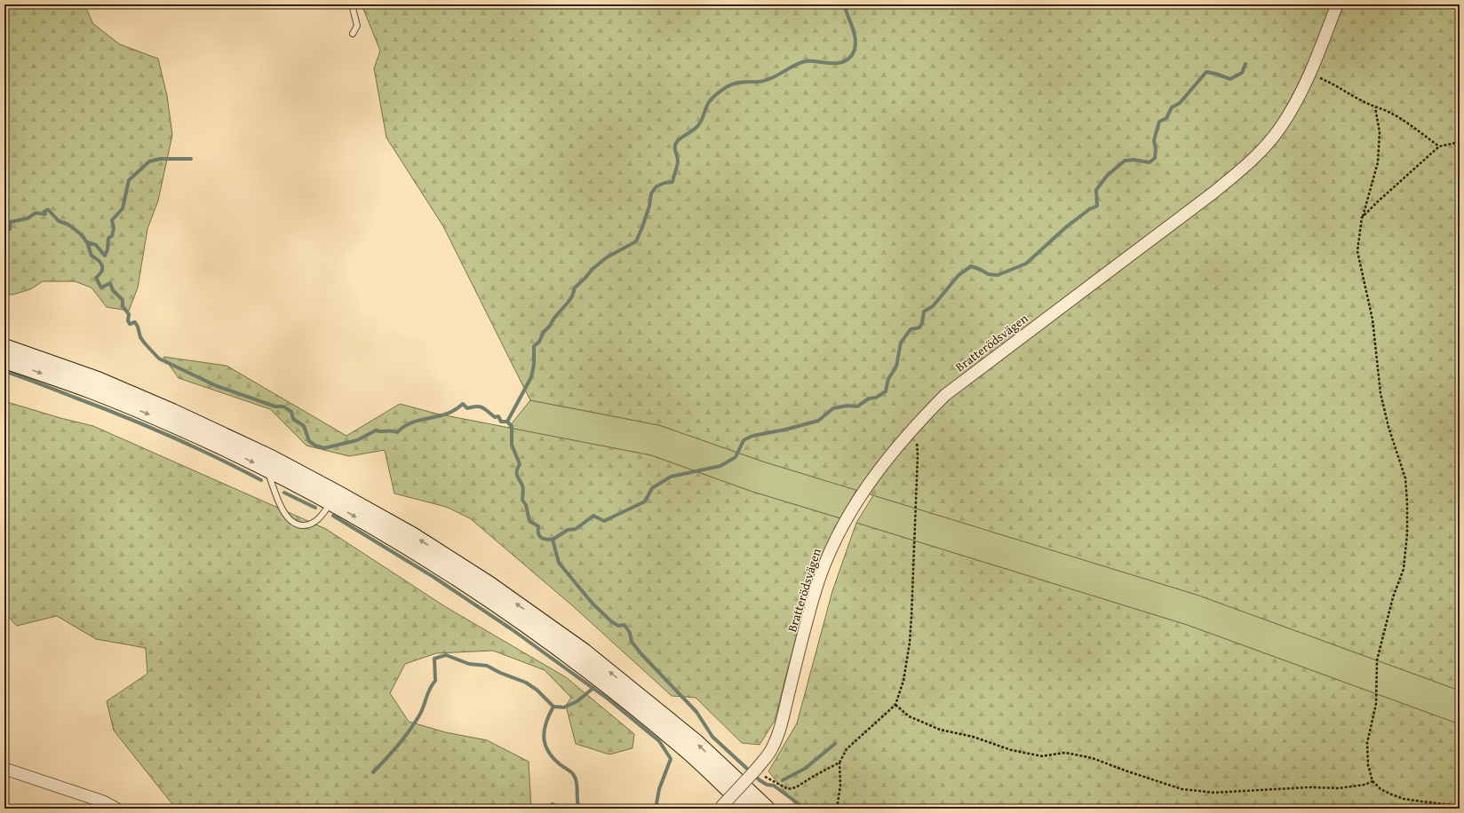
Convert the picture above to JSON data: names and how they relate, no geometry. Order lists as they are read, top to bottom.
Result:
{
  "streets": {
    "street": ["Bratterödsvägen"]
  }
}
